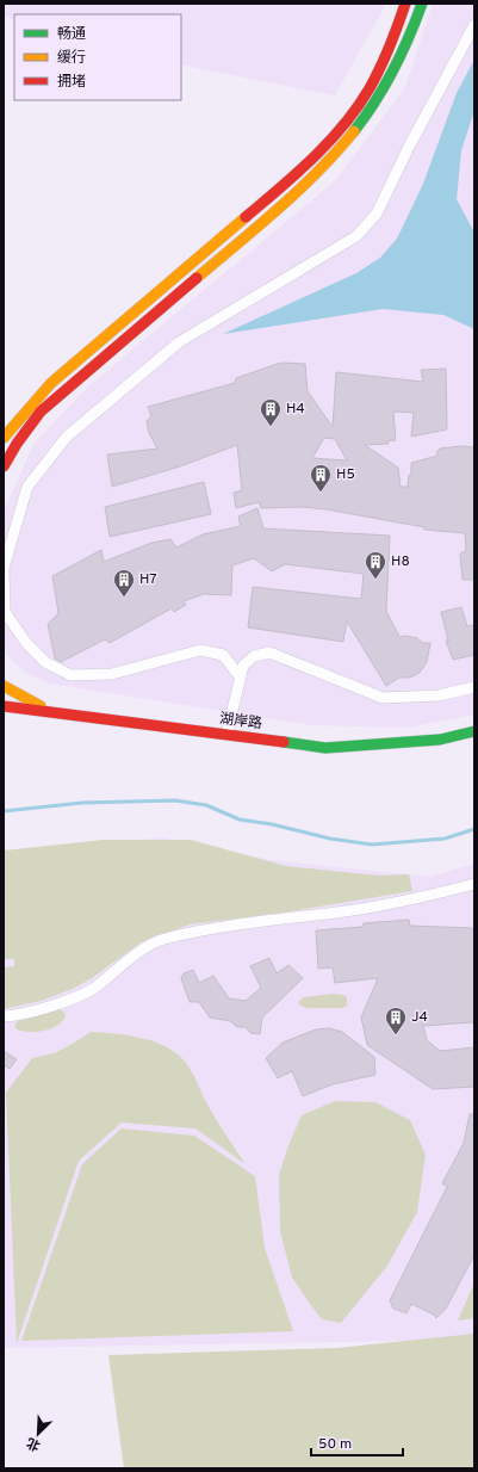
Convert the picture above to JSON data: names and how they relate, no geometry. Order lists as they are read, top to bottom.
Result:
{
  "streets": {
    "street": ["湖岸路"]
  },
  "places": {
    "building": [
      "H4",
      "H5",
      "H8",
      "H7",
      "J4"
    ]
  },
  "legend": ["畅通", "缓行", "拥堵"],
  "scale_bar": "50 m",
  "north": "bottom left"
}
